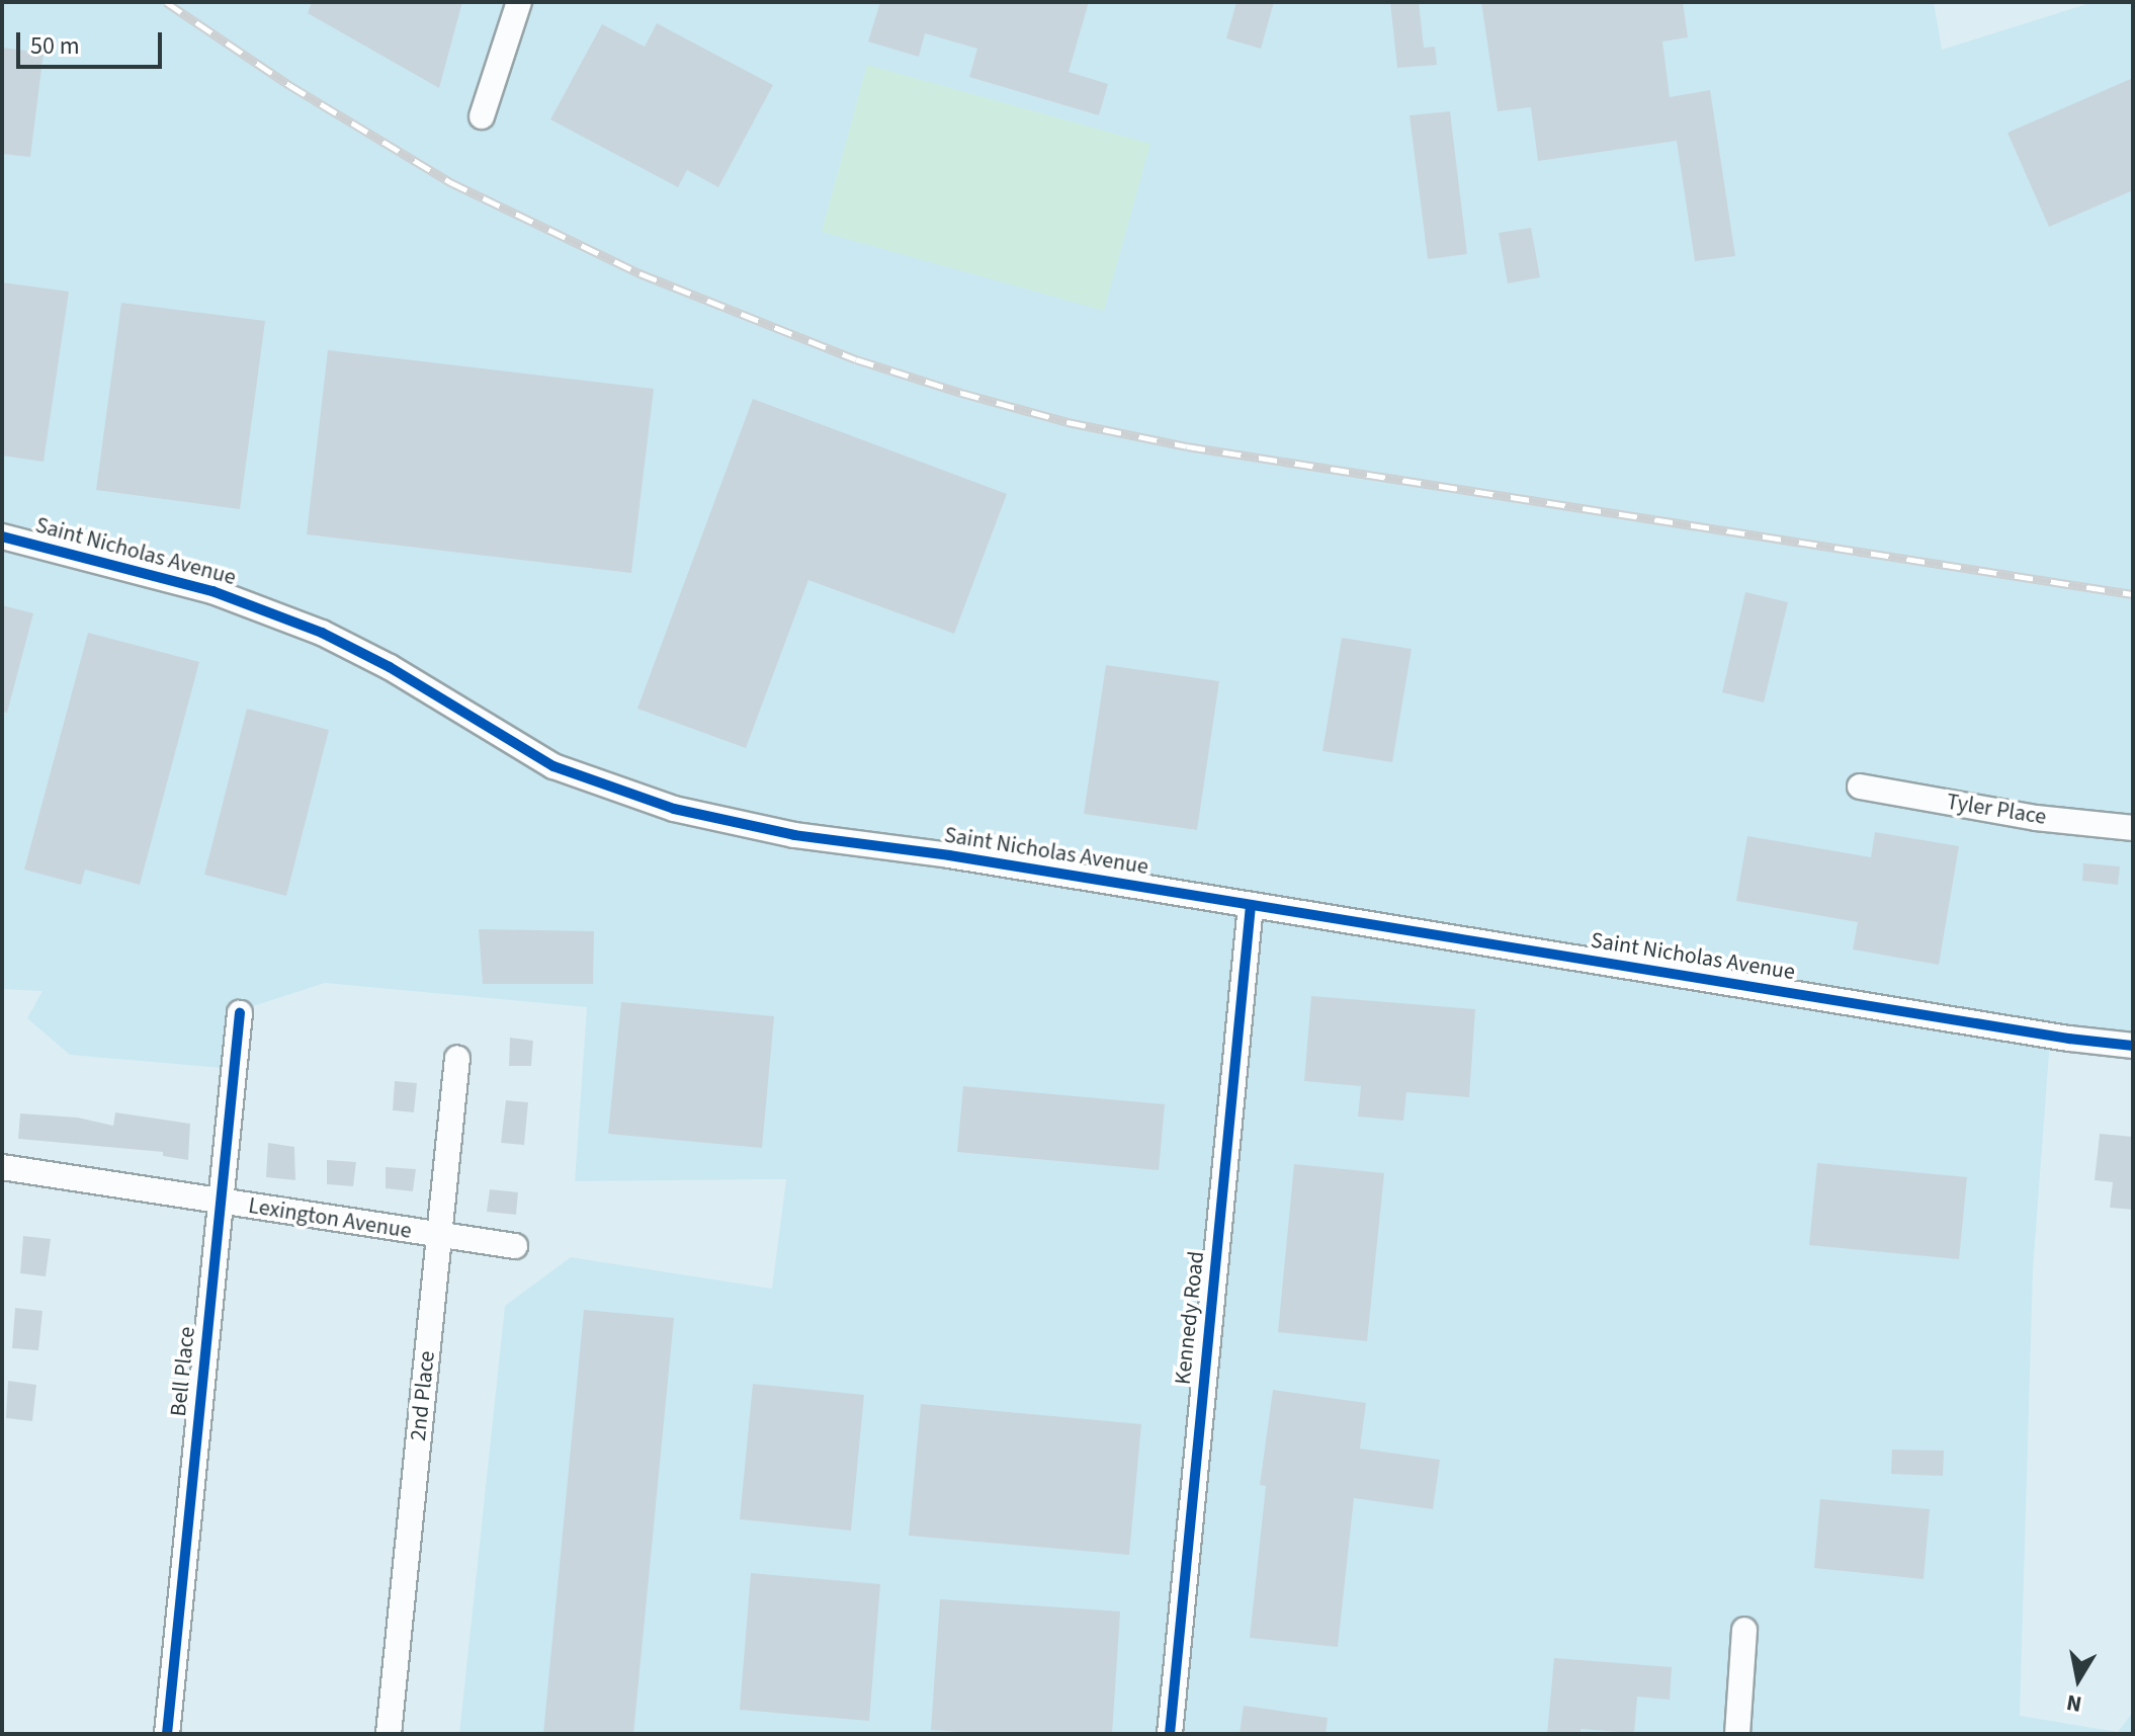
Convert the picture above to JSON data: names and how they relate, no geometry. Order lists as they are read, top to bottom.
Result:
{
  "streets": {
    "street": [
      "Saint Nicholas Avenue",
      "Tyler Place",
      "Lexington Avenue",
      "Kennedy Road",
      "Bell Place",
      "2nd Place"
    ]
  },
  "crossings": [
    ["Saint Nicholas Avenue", "Kennedy Road"],
    ["Lexington Avenue", "Bell Place"],
    ["Lexington Avenue", "2nd Place"]
  ],
  "scale_bar": "50 m",
  "north": "bottom"
}
